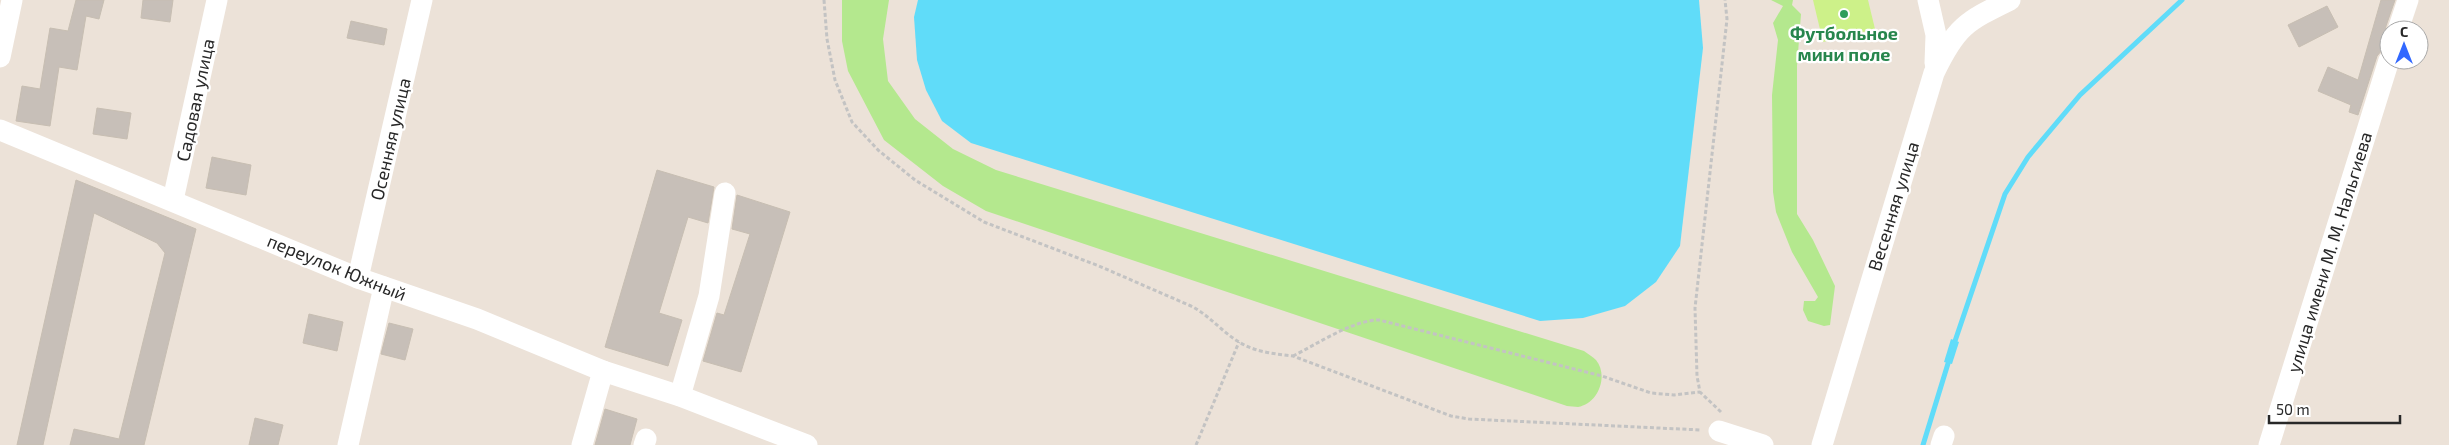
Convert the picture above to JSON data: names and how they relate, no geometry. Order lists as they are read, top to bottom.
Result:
{
  "streets": {
    "street": [
      "Садовая улица",
      "Осенняя улица",
      "Весенняя улица",
      "улица имени М. М. Нальгиева",
      "переулок Южный"
    ]
  },
  "crossings": [
    ["Садовая улица", "переулок Южный"],
    ["Осенняя улица", "переулок Южный"]
  ],
  "places": ["Футбольное мини поле"],
  "scale_bar": "50 m",
  "north": "top"
}
